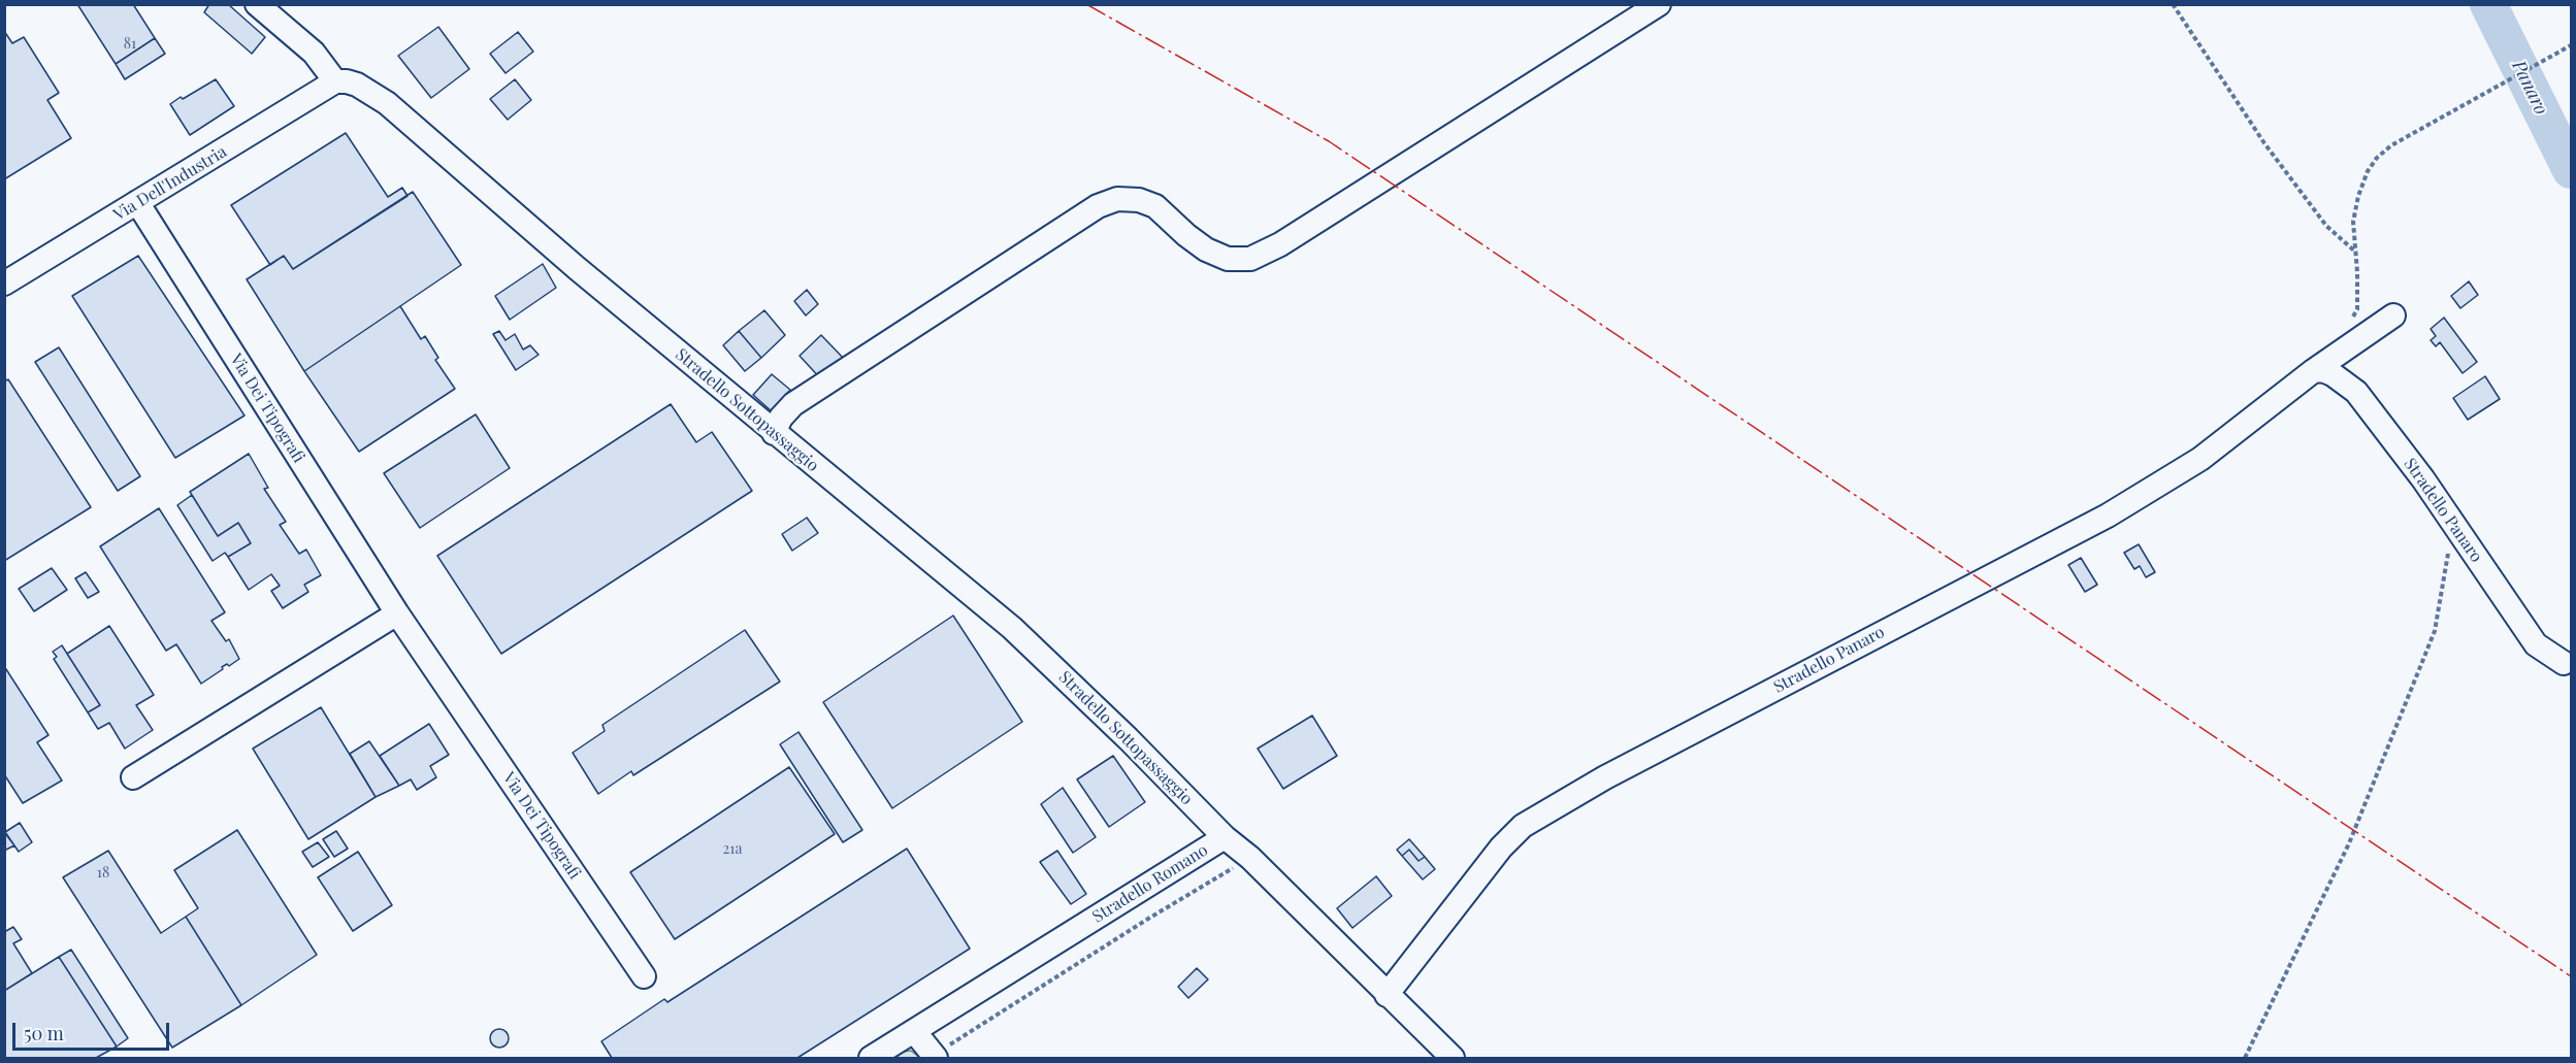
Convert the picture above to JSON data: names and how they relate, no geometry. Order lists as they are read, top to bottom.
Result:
{
  "streets": {
    "street": [
      "Via Dell'Industria",
      "Via Dei Tipografi",
      "Stradello Sottopassaggio",
      "Stradello Panaro",
      "Stradello Romano"
    ]
  },
  "crossings": [
    ["Via Dell'Industria", "Via Dei Tipografi"],
    ["Via Dell'Industria", "Stradello Sottopassaggio"],
    ["Stradello Sottopassaggio", "Stradello Romano"],
    ["Stradello Panaro", "Stradello Romano"]
  ],
  "water": ["Panaro"],
  "house_numbers": ["81", "21a", "18"],
  "scale_bar": "50 m"
}
